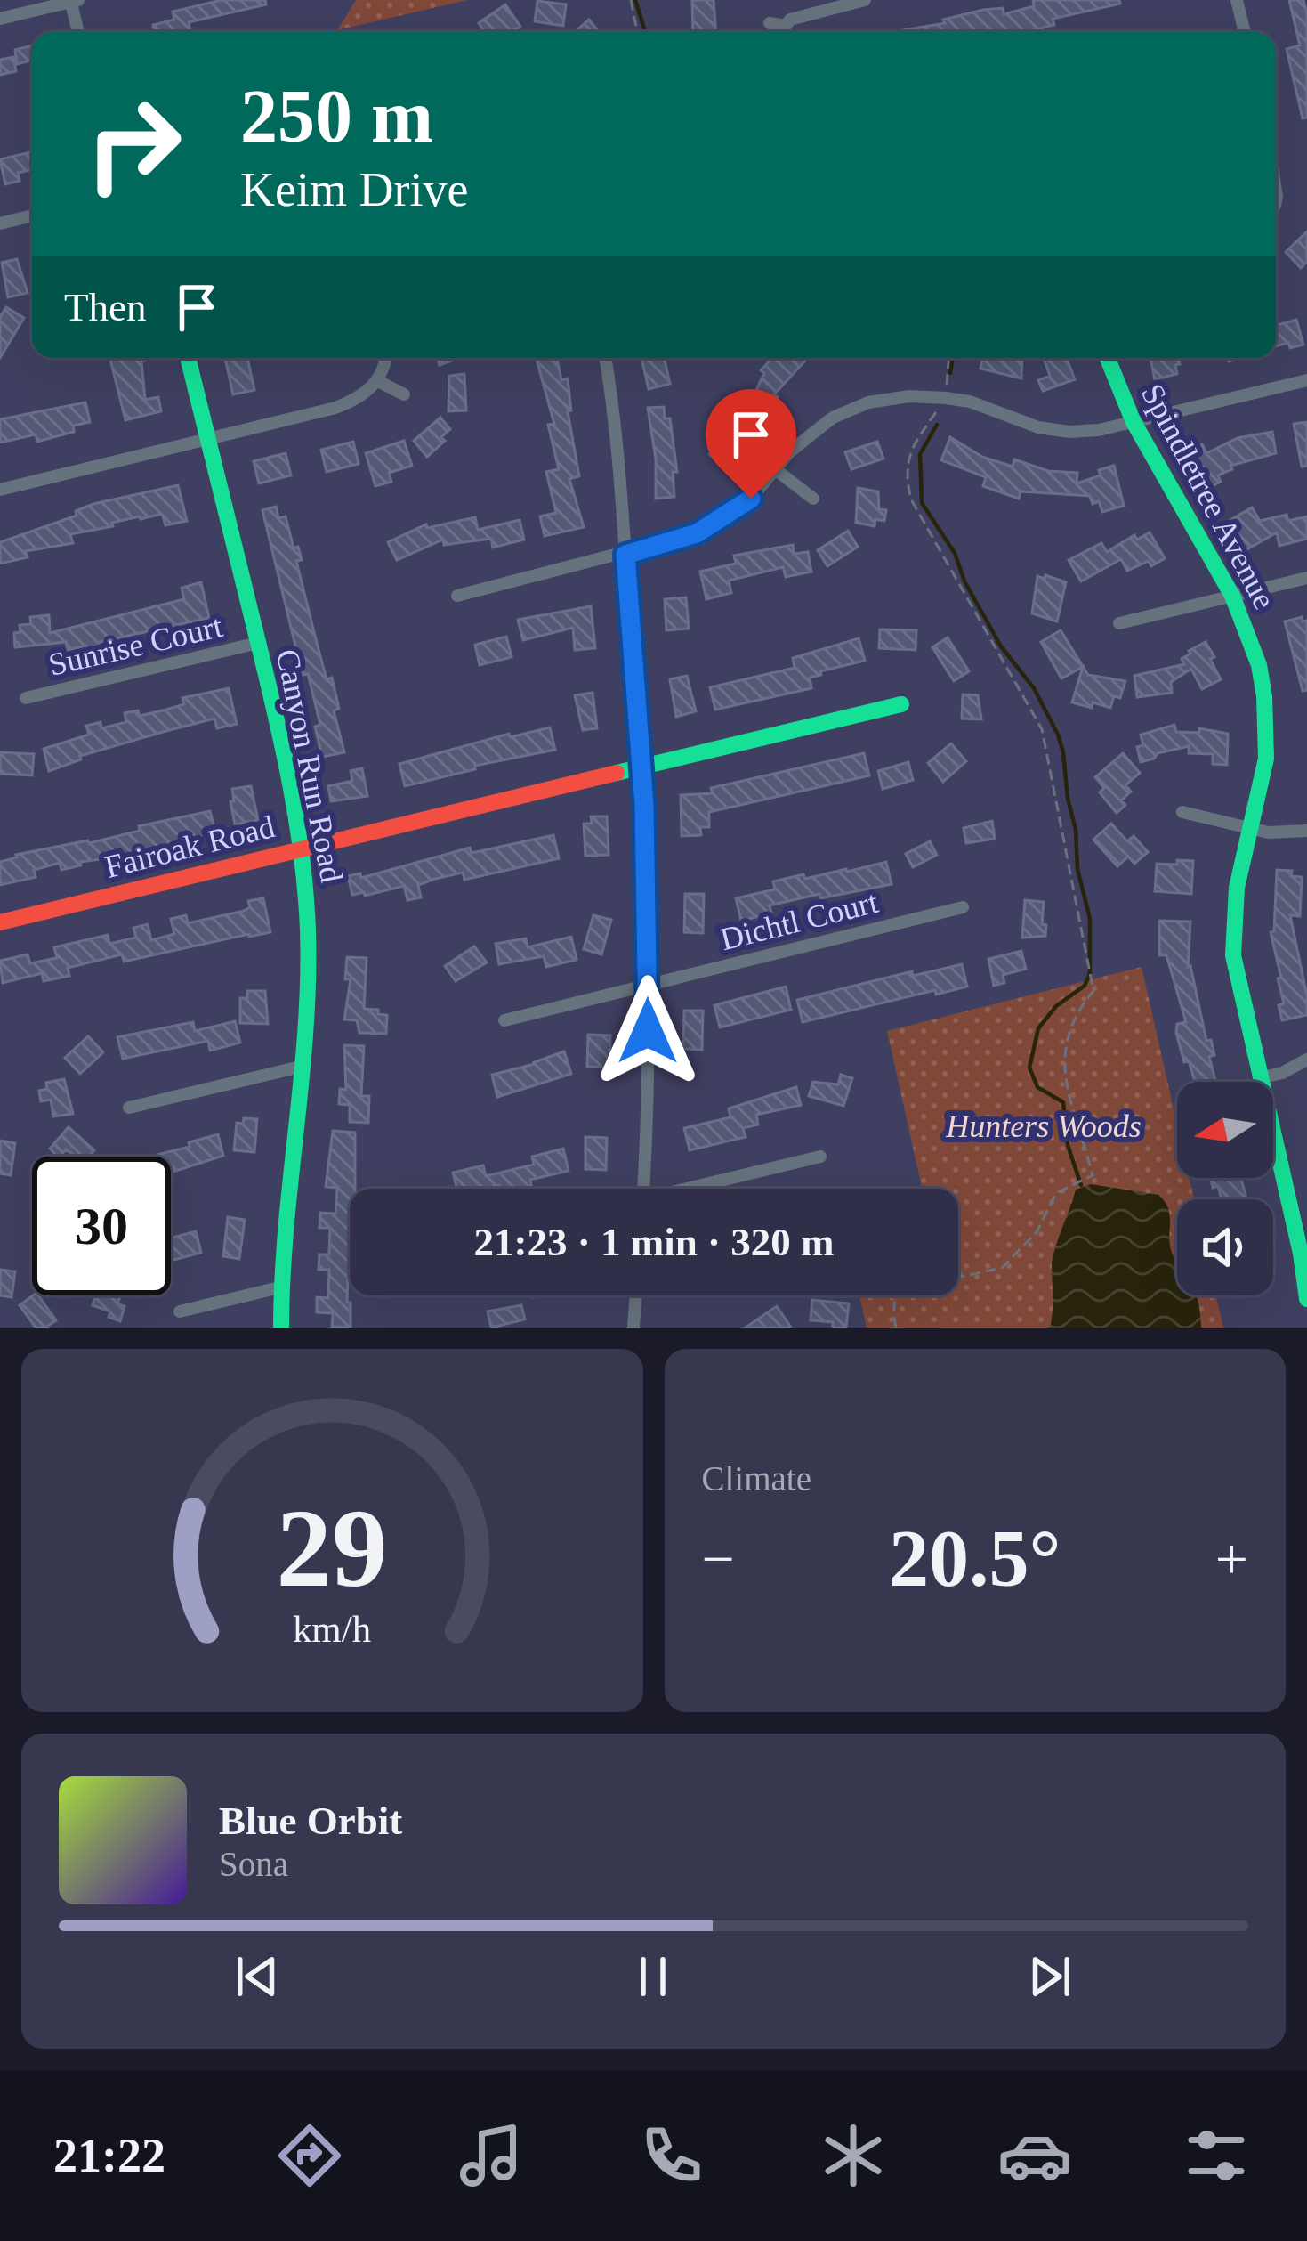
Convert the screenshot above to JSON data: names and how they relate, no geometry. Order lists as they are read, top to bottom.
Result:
{
  "streets": {
    "street": [
      "Spindletree Avenue",
      "Sunrise Court",
      "Canyon Run Road",
      "Fairoak Road",
      "Dichtl Court"
    ]
  },
  "crossings": [
    ["Sunrise Court", "Canyon Run Road"],
    ["Canyon Run Road", "Fairoak Road"]
  ],
  "parks": ["Hunters Woods"],
  "north": "left",
  "page": {
    "turn": ["250 m", "Keim Drive"],
    "then": "Then",
    "limit": "30",
    "trip": "21:23 · 1 min · 320 m",
    "tile": "Climate",
    "heat": ["−", "20.5°", "+"],
    "song": ["Blue Orbit", "Sona"],
    "tabs": "21:22",
    "gauge": ["29", "km/h"]
  }
}
